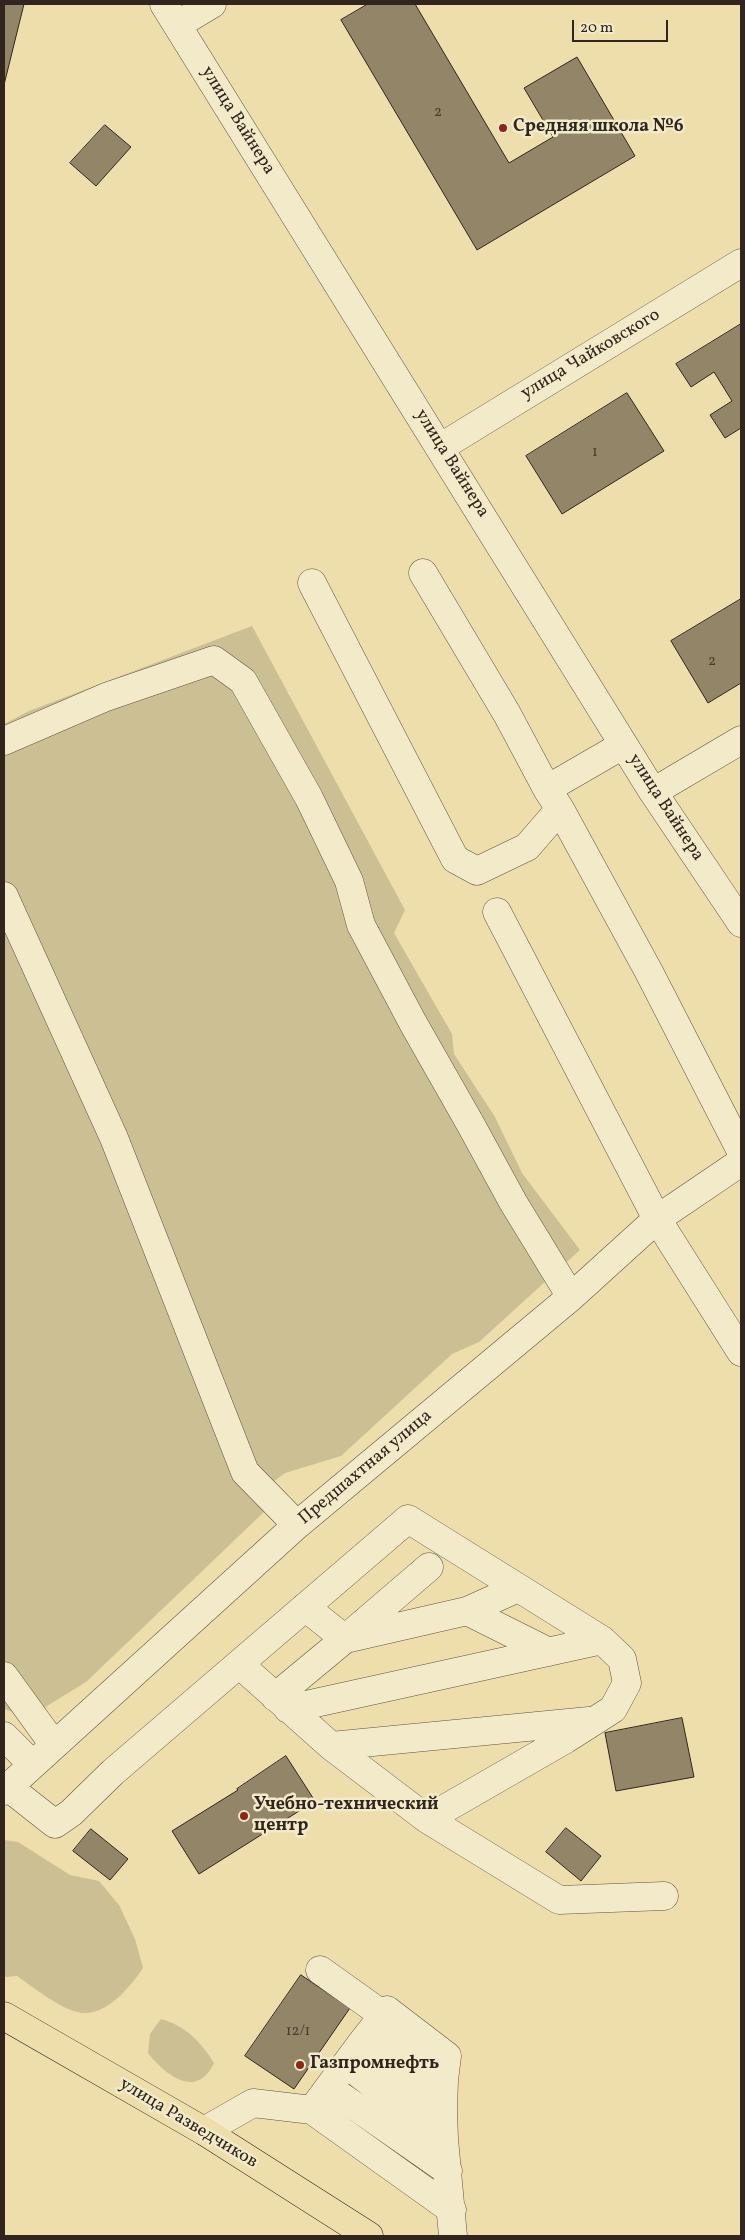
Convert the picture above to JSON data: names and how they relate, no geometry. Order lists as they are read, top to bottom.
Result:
{
  "streets": {
    "main road": ["улица Разведчиков"],
    "street": ["улица Вайнера", "улица Чайковского", "Предшахтная улица"]
  },
  "crossings": [
    ["улица Вайнера", "улица Чайковского"]
  ],
  "places": ["Средняя школа №6", "Учебно-технический центр", "Газпромнефть"],
  "house_numbers": [
    "2",
    "1",
    "2",
    "12/1"
  ],
  "scale_bar": "20 m"
}
